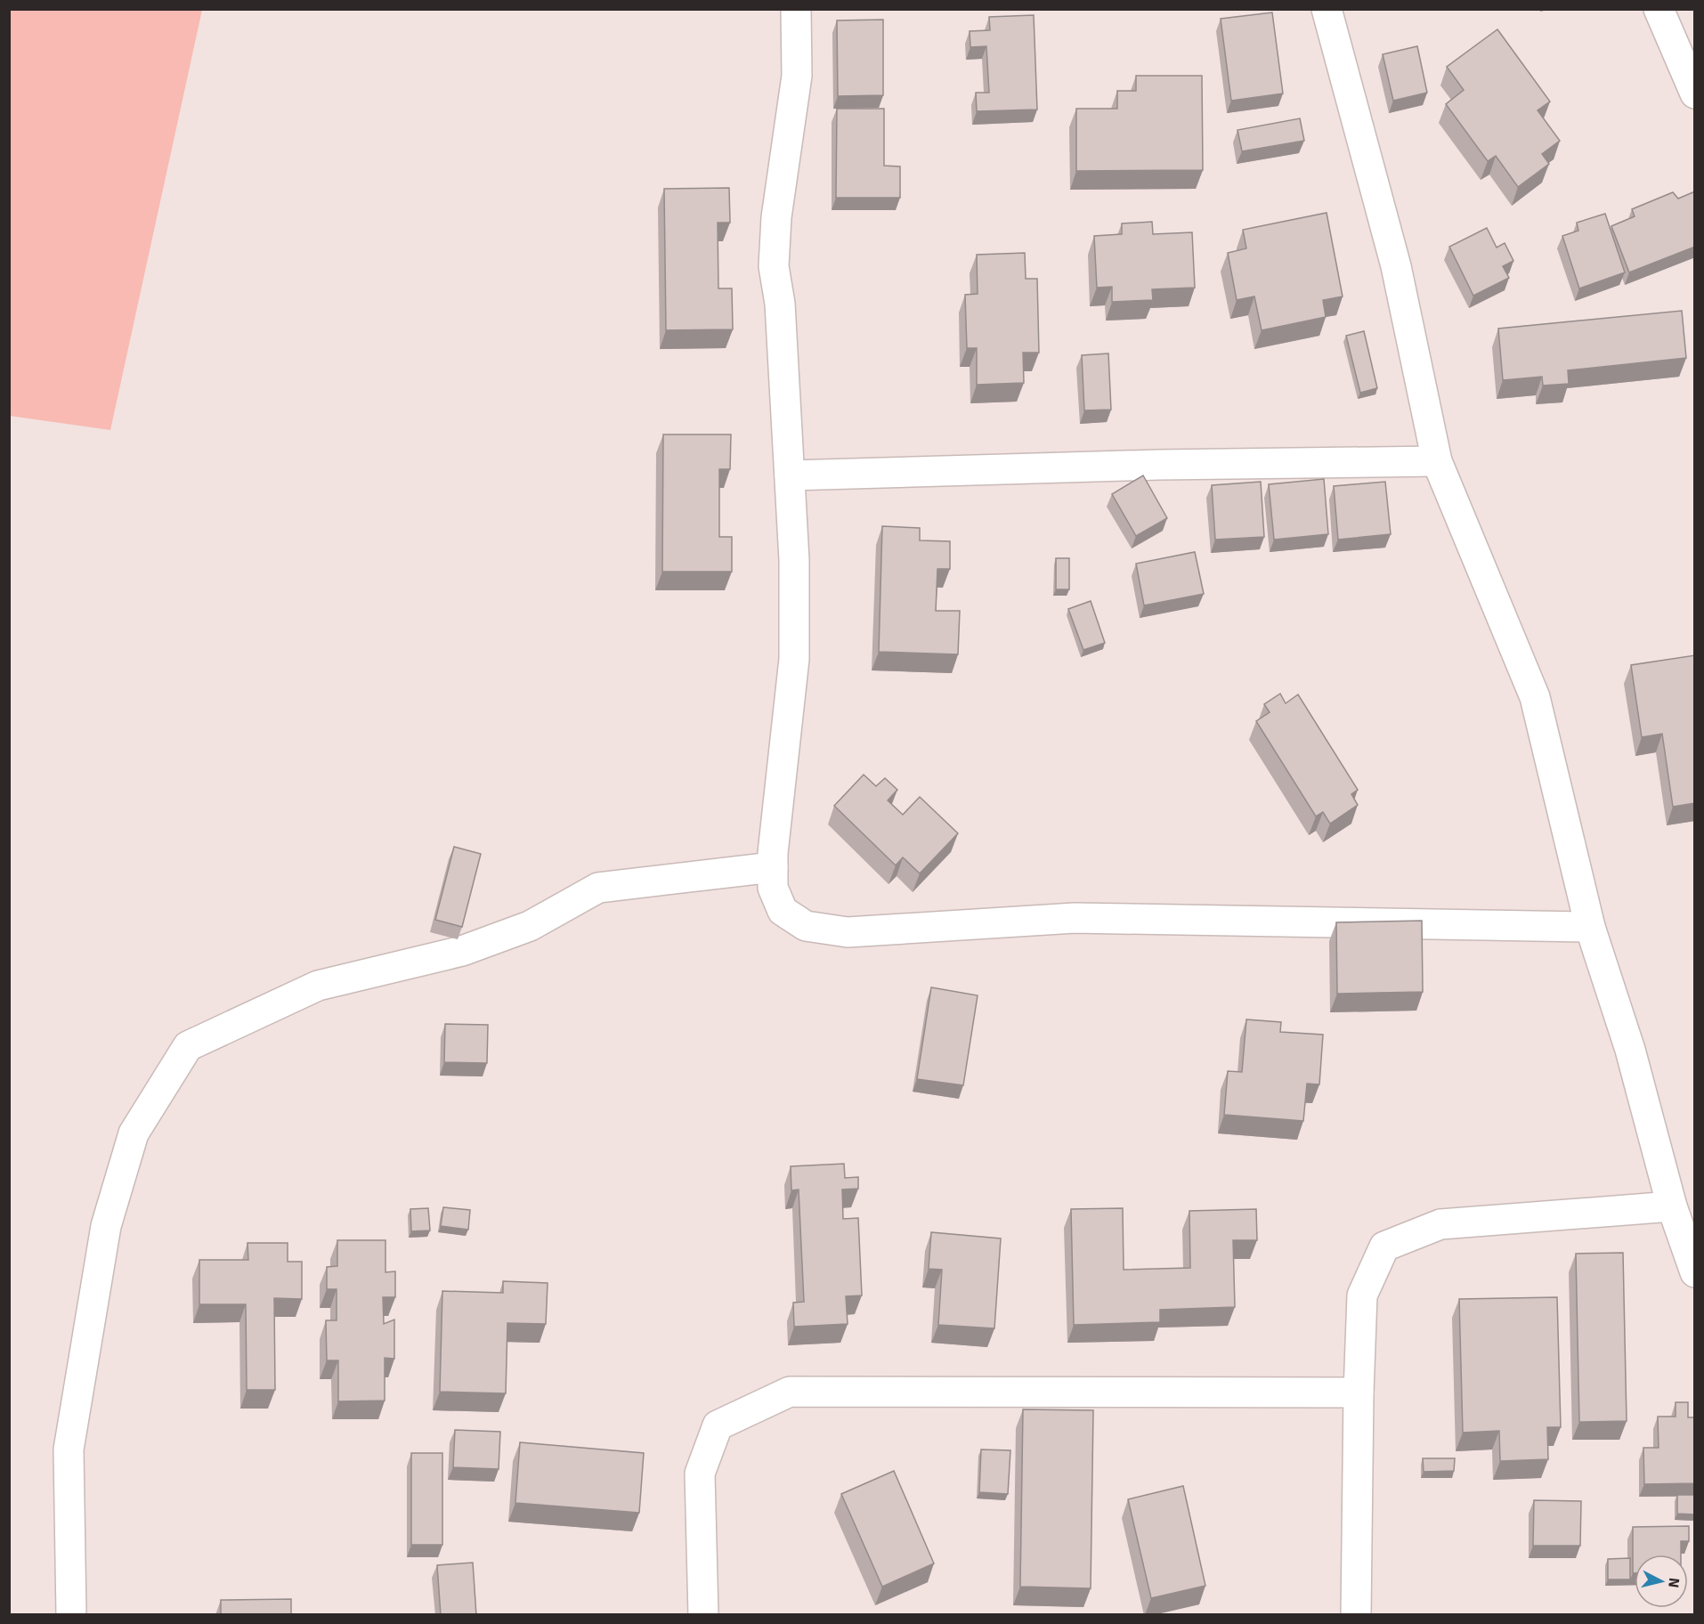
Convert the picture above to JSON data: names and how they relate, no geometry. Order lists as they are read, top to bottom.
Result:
{
  "north": "right"
}
